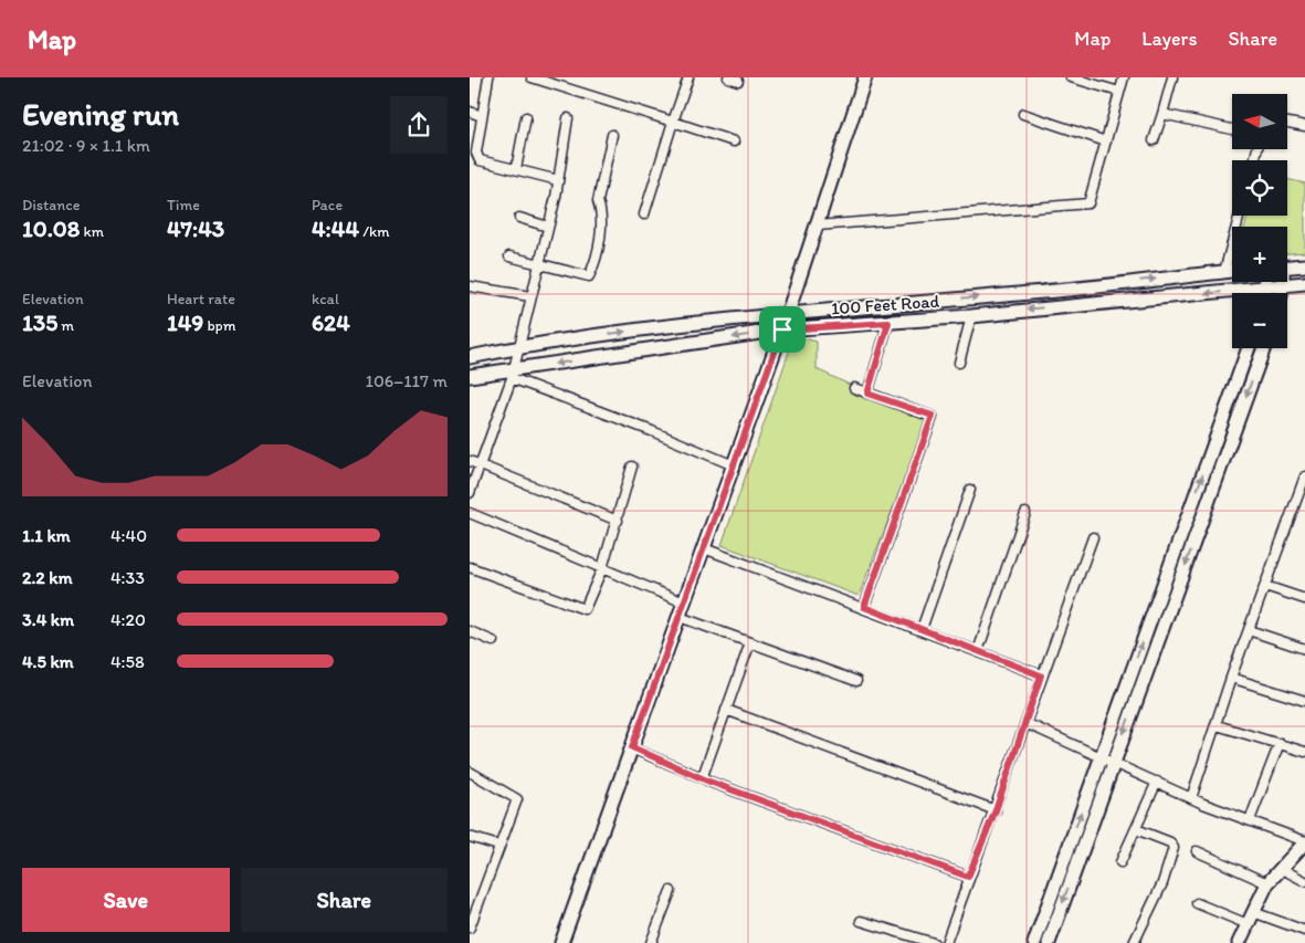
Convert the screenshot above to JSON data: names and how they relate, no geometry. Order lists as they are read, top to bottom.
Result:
{
  "streets": {
    "street": ["100 Feet Road"]
  },
  "north": "left",
  "page": {
    "header": "Map",
    "nav": ["Map", "Layers", "Share"],
    "heading": ["Evening run", "21:02 · 9 × 1.1 km"],
    "map_buttons": ["+", "−"],
    "stats": [
      ["Distance", "10.08 km"],
      ["Time", "47:43"],
      ["Pace", "4:44 /km"],
      ["Elevation", "135 m"],
      ["Heart rate", "149 bpm"],
      ["kcal", "624"]
    ],
    "chart": ["Elevation", "106–117 m"],
    "list": [
      {
        "name": "1.1 km",
        "note": "4:40"
      },
      {
        "name": "2.2 km",
        "note": "4:33"
      },
      {
        "name": "3.4 km",
        "note": "4:20"
      },
      {
        "name": "4.5 km",
        "note": "4:58"
      }
    ],
    "buttons": ["Save", "Share"]
  }
}
